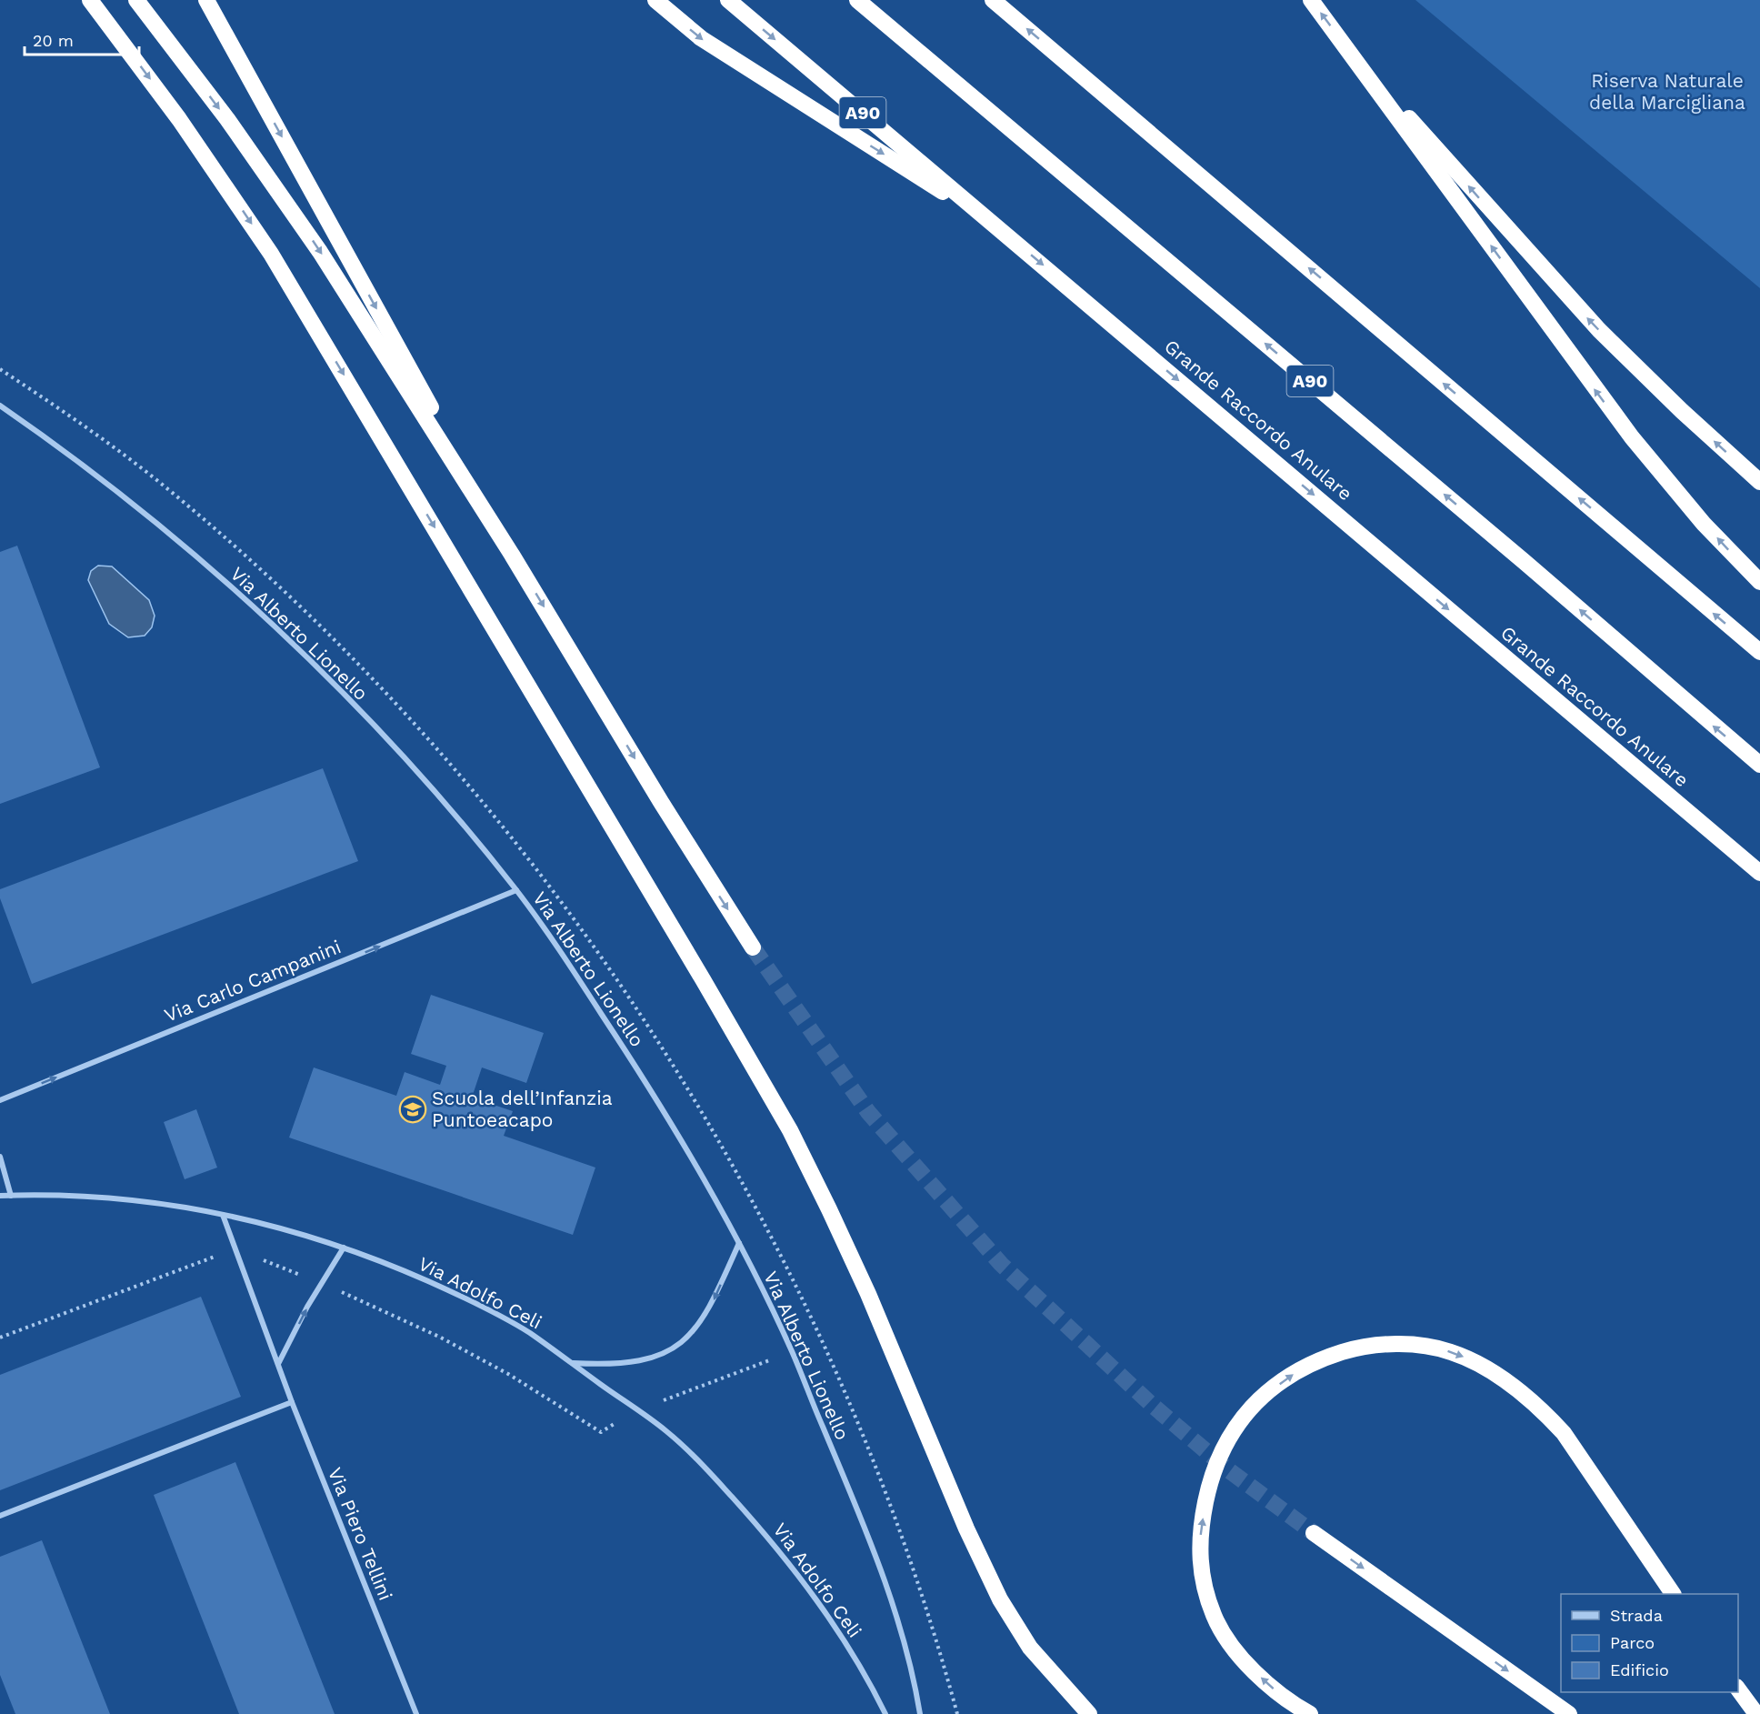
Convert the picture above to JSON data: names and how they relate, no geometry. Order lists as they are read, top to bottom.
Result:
{
  "streets": {
    "highway": ["A90", "Grande Raccordo Anulare"],
    "street": [
      "Via Alberto Lionello",
      "Via Carlo Campanini",
      "Via Adolfo Celi",
      "Via Piero Tellini"
    ]
  },
  "crossings": [
    ["Via Alberto Lionello", "Via Carlo Campanini"],
    ["Via Adolfo Celi", "Via Piero Tellini"]
  ],
  "one_way": ["Via Carlo Campanini"],
  "parks": ["Riserva Naturale della Marcigliana"],
  "places": {
    "school or university": ["Scuola dell’Infanzia Puntoeacapo"]
  },
  "legend": ["Strada", "Parco", "Edificio"],
  "scale_bar": "20 m"
}
